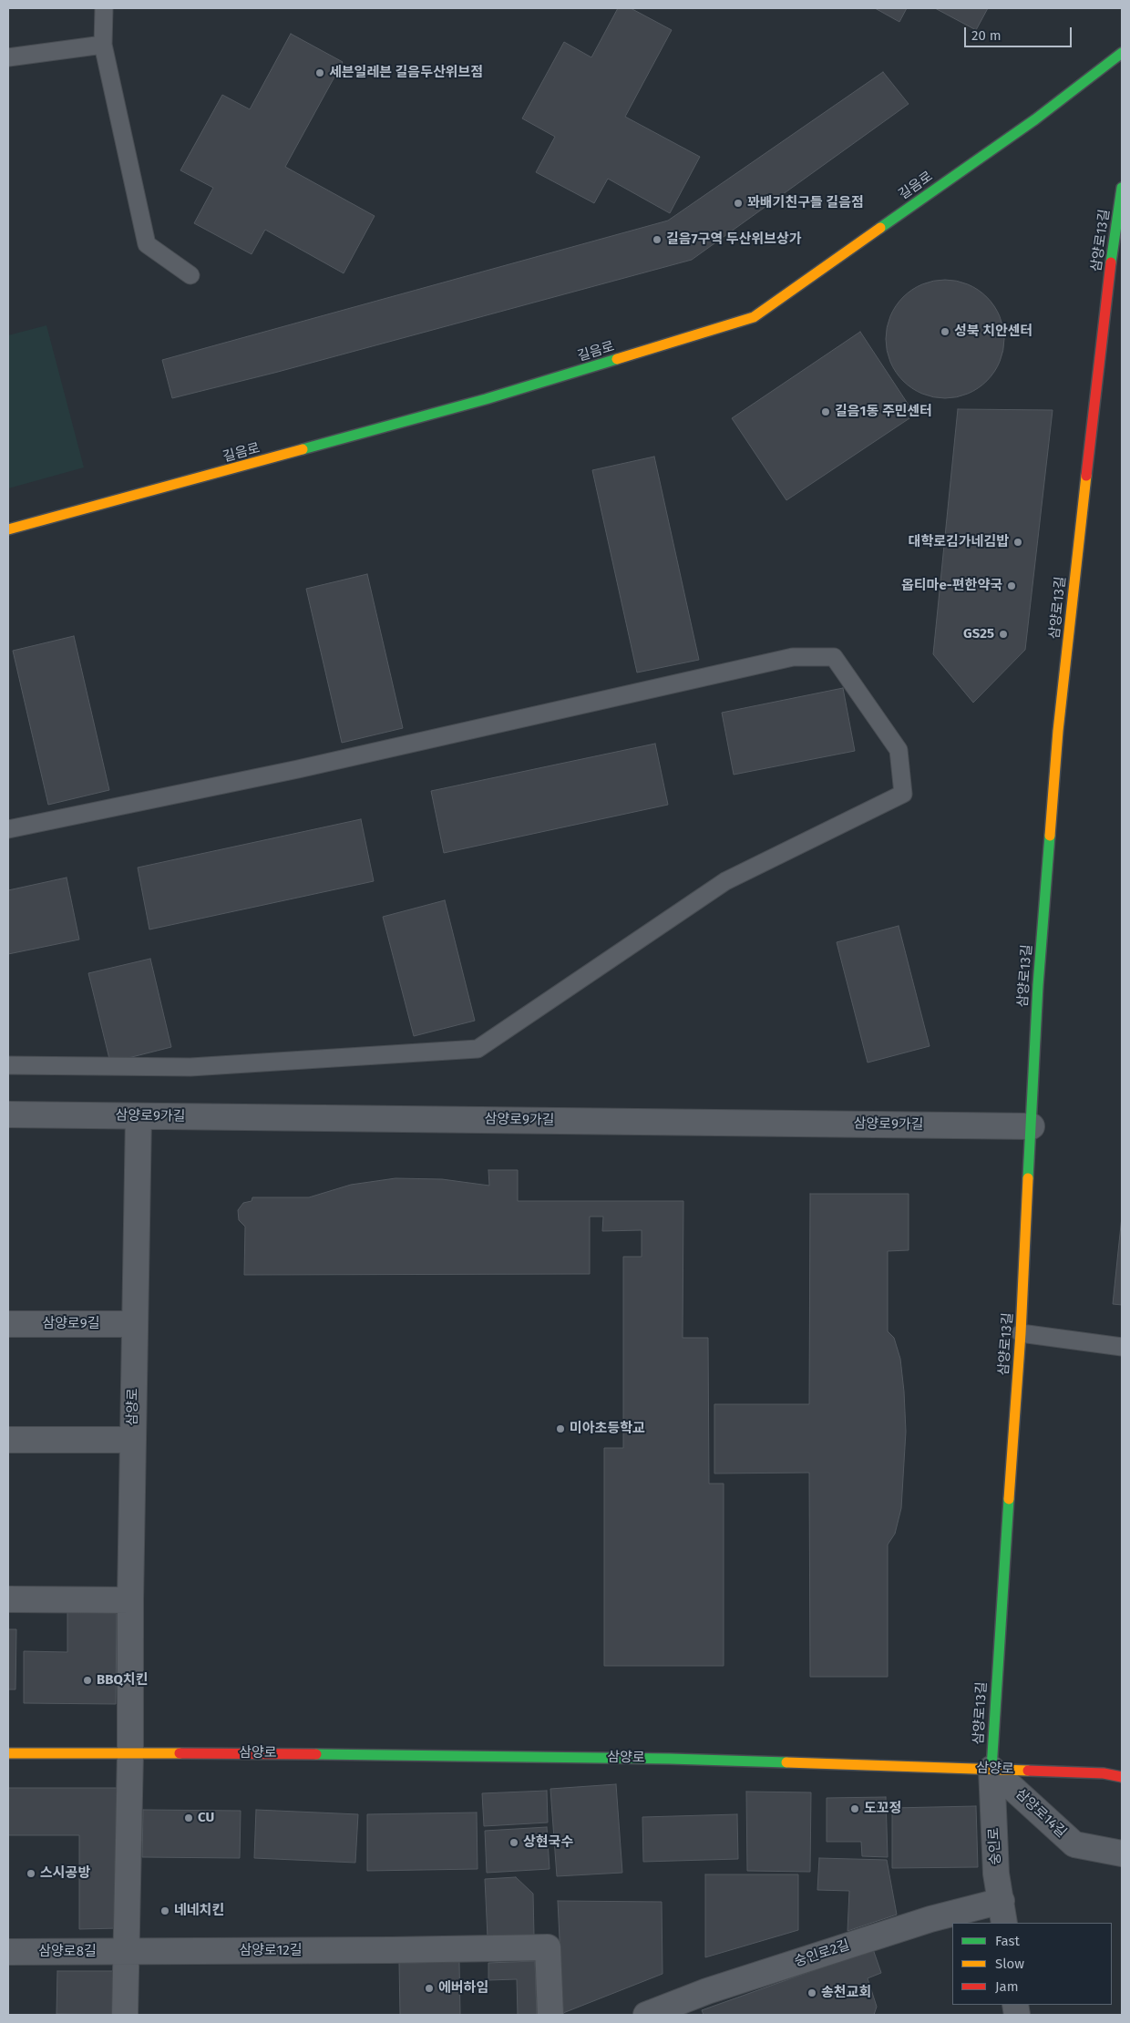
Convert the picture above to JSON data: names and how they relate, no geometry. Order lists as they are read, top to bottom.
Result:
{
  "streets": {
    "street": [
      "길음로",
      "삼양로13길",
      "삼양로9가길",
      "삼양로9길",
      "삼양로",
      "삼양로14길",
      "숭인로",
      "삼양로12길",
      "삼양로8길",
      "숭인로2길"
    ]
  },
  "crossings": [
    ["삼양로13길", "삼양로9가길"],
    ["삼양로13길", "삼양로"],
    ["삼양로13길", "삼양로14길"],
    ["삼양로13길", "숭인로"],
    ["삼양로9가길", "삼양로"],
    ["삼양로9길", "삼양로"],
    ["삼양로", "삼양로14길"],
    ["삼양로", "숭인로"],
    ["삼양로14길", "숭인로"],
    ["숭인로", "숭인로2길"],
    ["삼양로12길", "삼양로8길"]
  ],
  "places": [
    "세븐일레븐 길음두산위브점",
    "꽈배기친구들 길음점",
    "길음7구역 두산위브상가",
    "성북 치안센터",
    "길음1동 주민센터",
    "대학로김가네김밥",
    "옵티마e-편한약국",
    "GS25",
    "미아초등학교",
    "BBQ치킨",
    "도꼬정",
    "CU",
    "상현국수",
    "스시공방",
    "네네치킨",
    "에버하임",
    "송천교회"
  ],
  "legend": ["Fast", "Slow", "Jam"],
  "scale_bar": "20 m"
}
